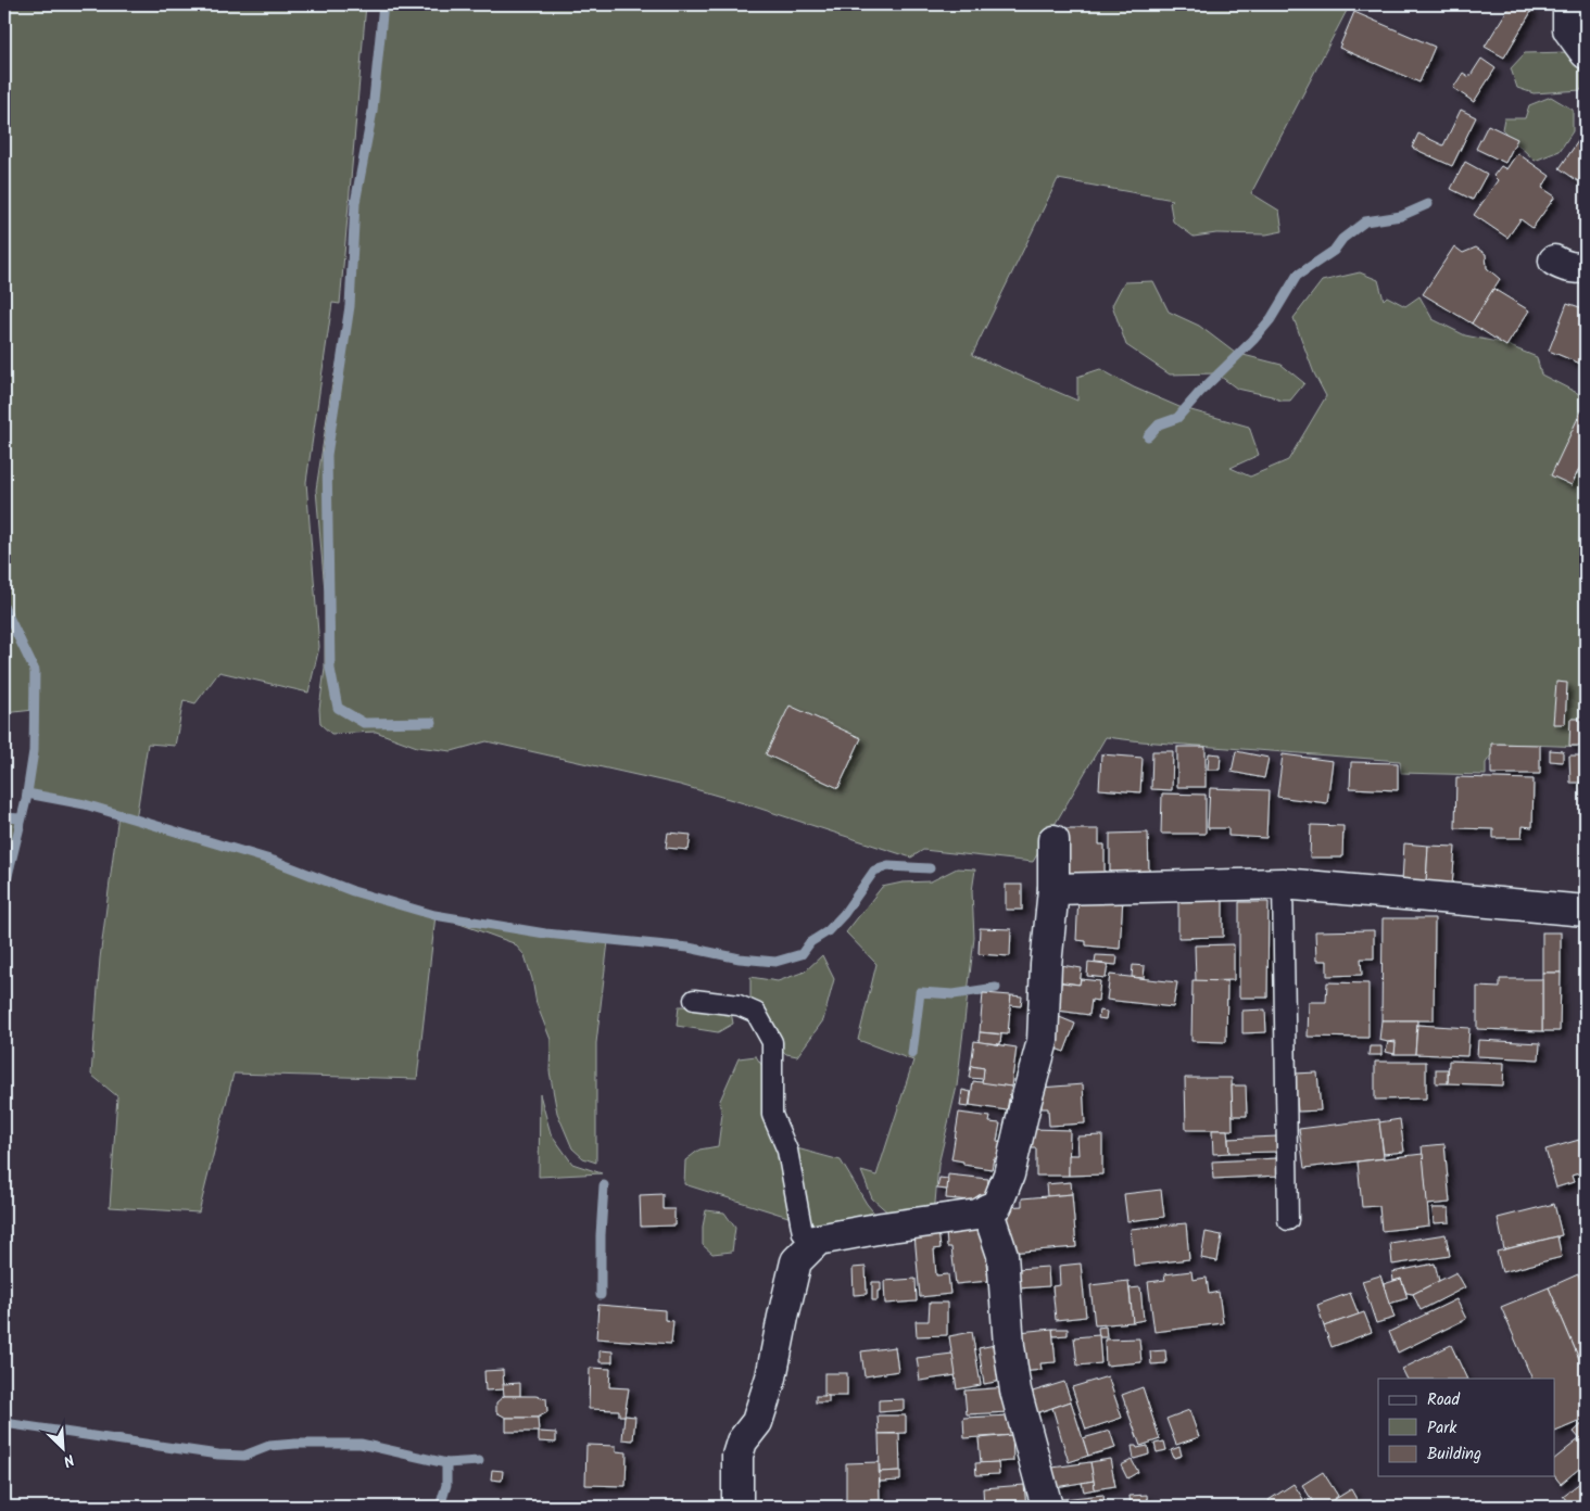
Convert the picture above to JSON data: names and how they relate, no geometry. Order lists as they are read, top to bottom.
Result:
{
  "legend": ["Road", "Park", "Building"],
  "north": "bottom right"
}
